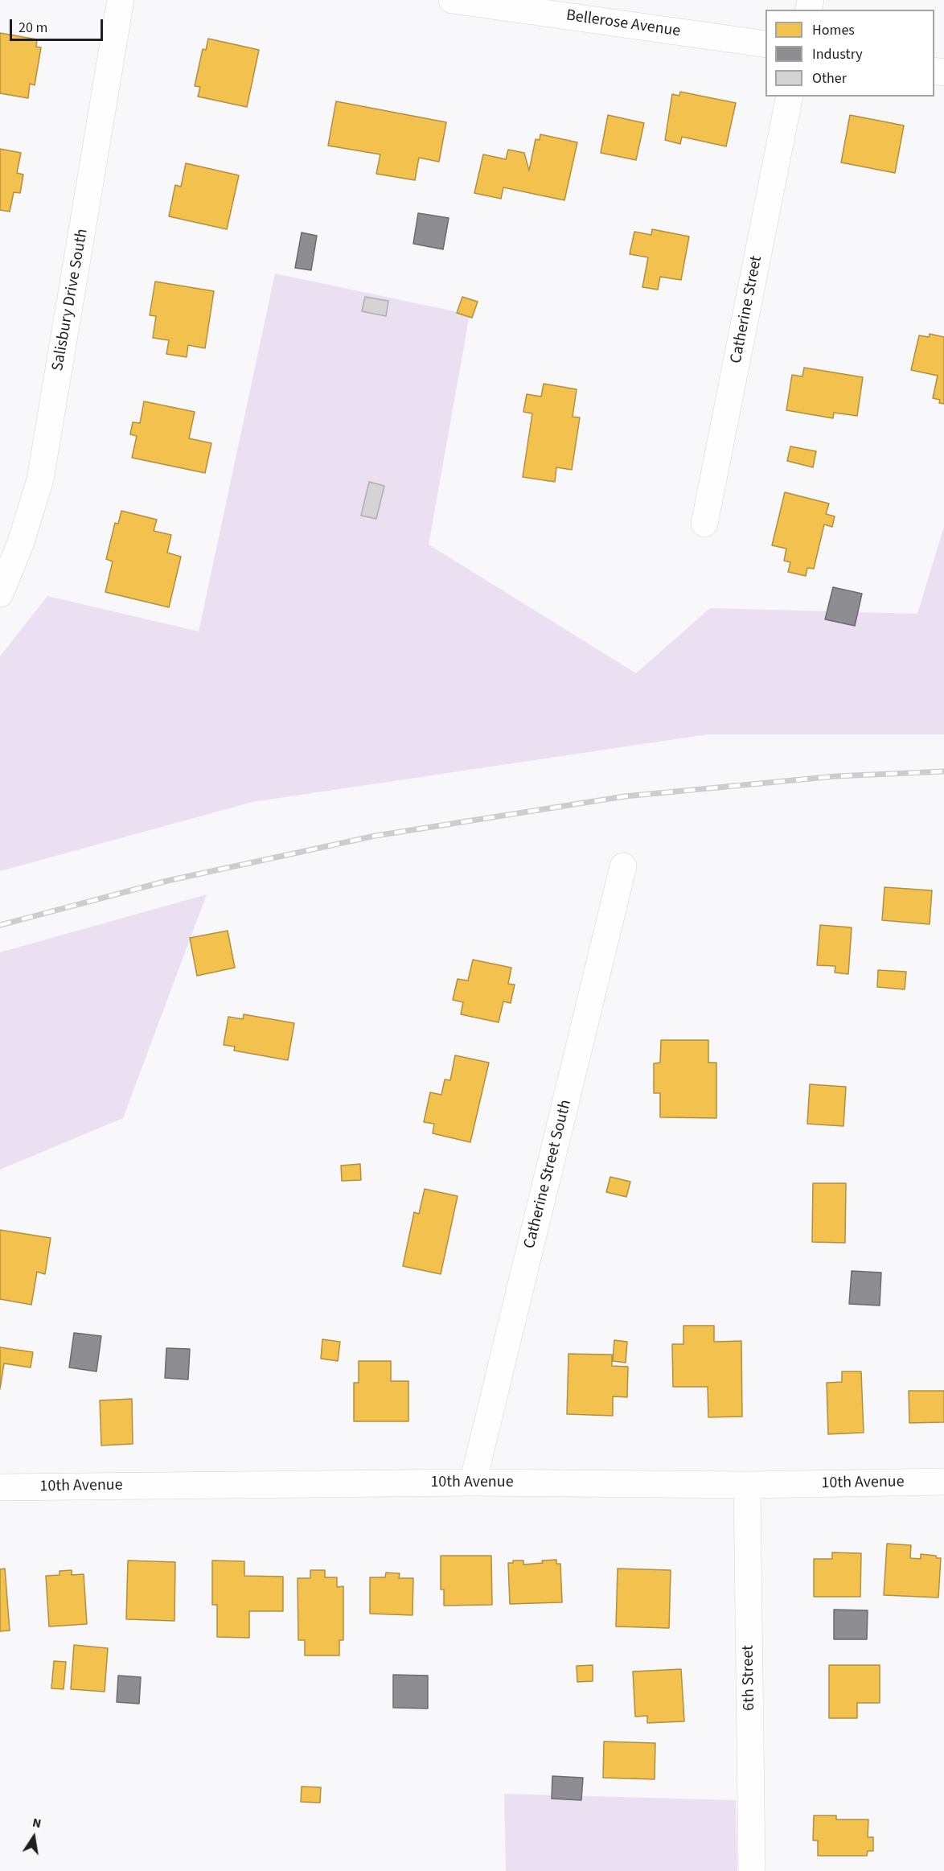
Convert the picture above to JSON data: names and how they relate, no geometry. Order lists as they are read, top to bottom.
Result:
{
  "streets": {
    "street": [
      "Bellerose Avenue",
      "Salisbury Drive South",
      "Catherine Street",
      "Catherine Street South",
      "10th Avenue",
      "6th Street"
    ]
  },
  "crossings": [
    ["Catherine Street South", "10th Avenue"],
    ["10th Avenue", "6th Street"]
  ],
  "legend": ["Homes", "Industry", "Other"],
  "scale_bar": "20 m",
  "north": "top"
}
